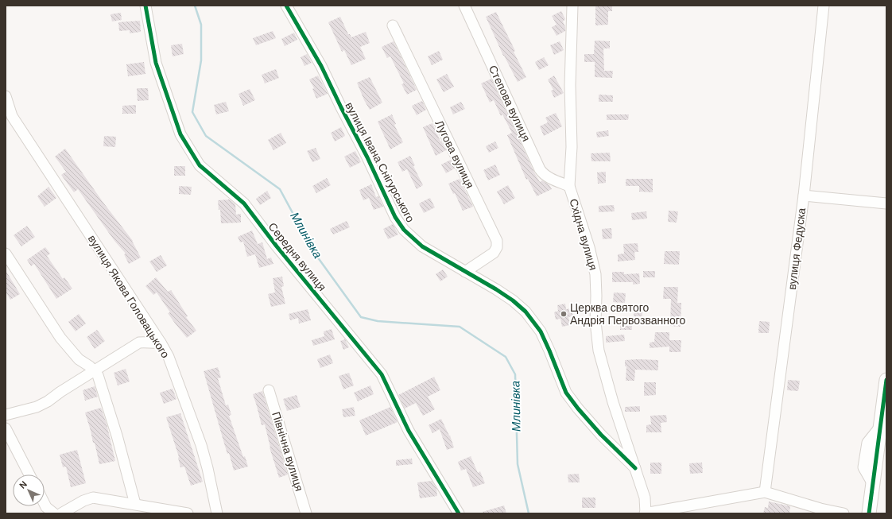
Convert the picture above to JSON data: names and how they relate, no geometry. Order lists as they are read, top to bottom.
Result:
{
  "streets": {
    "street": [
      "Степова вулиця",
      "Лугова вулиця",
      "вулиця Івана Снігурського",
      "Східна вулиця",
      "вулиця Федуска",
      "Середня вулиця",
      "вулиця Якова Головацького",
      "Північна вулиця"
    ]
  },
  "crossings": [
    ["Степова вулиця", "Східна вулиця"],
    ["Лугова вулиця", "вулиця Івана Снігурського"],
    ["вулиця Івана Снігурського", "Східна вулиця"]
  ],
  "water": ["Млинівка"],
  "places": ["Церква святого Андрія Первозванного"],
  "north": "top left"
}
